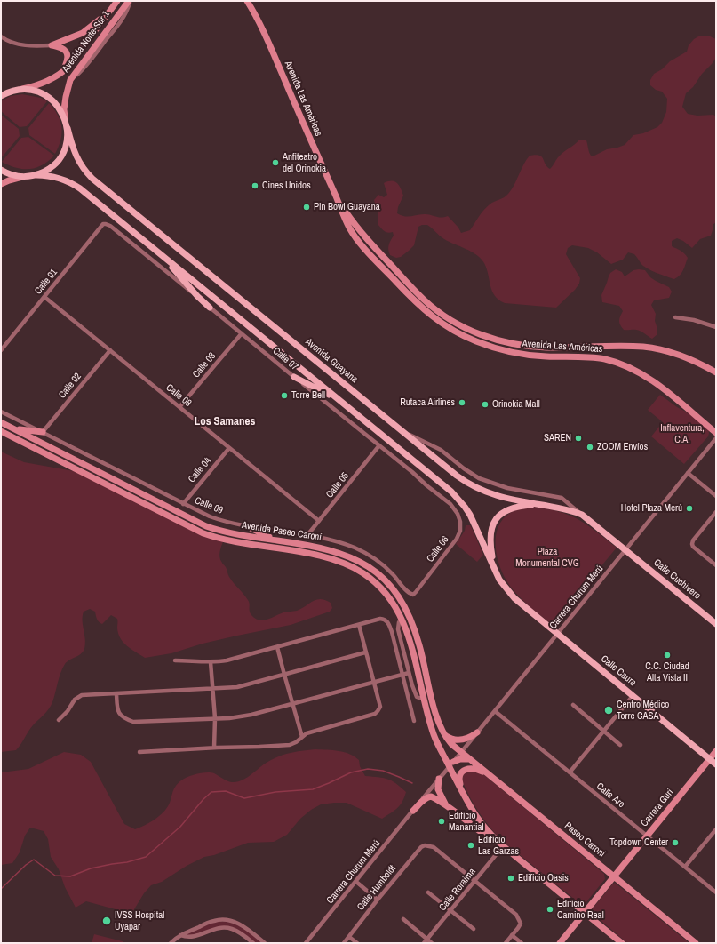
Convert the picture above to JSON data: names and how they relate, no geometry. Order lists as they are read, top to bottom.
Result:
{
  "streets": {
    "main road": ["Avenida Guayana", "Calle Cuchivero", "Calle Caura"],
    "street": [
      "Avenida Norte-Sur 1",
      "Avenida Las Américas",
      "Calle 01",
      "Calle 07",
      "Calle 03",
      "Calle 02",
      "Calle 08",
      "Calle 04",
      "Calle 05",
      "Calle 09",
      "Avenida Paseo Caroní",
      "Calle 06",
      "Carrera Churum Merú",
      "Calle Aro",
      "Carrera Guri",
      "Paseo Caroní",
      "Calle Humboldt",
      "Calle Roraima"
    ]
  },
  "crossings": [
    ["Avenida Norte-Sur 1", "Avenida Guayana"],
    ["Calle 01", "Calle 07"],
    ["Calle 01", "Calle 08"],
    ["Calle 07", "Calle 03"],
    ["Calle 07", "Calle 05"],
    ["Calle 07", "Calle 06"],
    ["Avenida Guayana", "Calle Cuchivero"],
    ["Avenida Guayana", "Carrera Churum Merú"],
    ["Avenida Guayana", "Calle Caura"],
    ["Calle 03", "Calle 08"],
    ["Calle 02", "Calle 08"],
    ["Calle 02", "Calle 09"],
    ["Calle 08", "Calle 04"],
    ["Calle 08", "Calle 05"],
    ["Calle 04", "Calle 09"],
    ["Calle 05", "Calle 09"],
    ["Calle 09", "Calle 06"],
    ["Avenida Paseo Caroní", "Carrera Churum Merú"],
    ["Avenida Paseo Caroní", "Paseo Caroní"],
    ["Calle Cuchivero", "Carrera Churum Merú"],
    ["Calle Cuchivero", "Calle Caura"],
    ["Carrera Churum Merú", "Calle Caura"],
    ["Carrera Churum Merú", "Calle Aro"],
    ["Carrera Churum Merú", "Paseo Caroní"],
    ["Calle Caura", "Carrera Guri"],
    ["Calle Aro", "Carrera Guri"],
    ["Carrera Guri", "Paseo Caroní"],
    ["Calle Humboldt", "Calle Roraima"]
  ],
  "districts": ["Los Samanes"],
  "parks": ["Inflaventura, C.A.", "Plaza Monumental CVG"],
  "places": [
    "Anfiteatro del Orinokia",
    "Cines Unidos",
    "Pin Bowl Guayana",
    "Torre Bell",
    "Rutaca Airlines",
    "Orinokia Mall",
    "SAREN",
    "ZOOM Envíos",
    "Hotel Plaza Merú",
    "C.C. Ciudad Alta Vista II",
    "Centro Médico Torre CASA",
    "Edificio Manantial",
    "Topdown Center",
    "Edificio Las Garzas",
    "Edificio Oasis",
    "Edificio Camino Real",
    "IVSS Hospital Uyapar"
  ]
}
